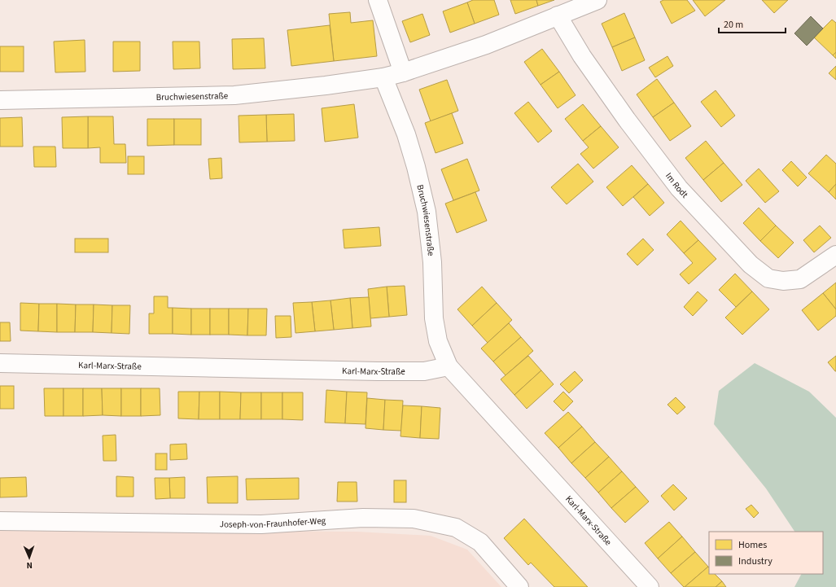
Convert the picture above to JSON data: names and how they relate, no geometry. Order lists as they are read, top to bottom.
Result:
{
  "streets": {
    "street": [
      "Bruchwiesenstraße",
      "Im Rodt",
      "Karl-Marx-Straße",
      "Joseph-von-Fraunhofer-Weg"
    ]
  },
  "crossings": [
    ["Bruchwiesenstraße", "Im Rodt"],
    ["Bruchwiesenstraße", "Karl-Marx-Straße"]
  ],
  "legend": ["Homes", "Industry"],
  "scale_bar": "20 m",
  "north": "bottom"
}
